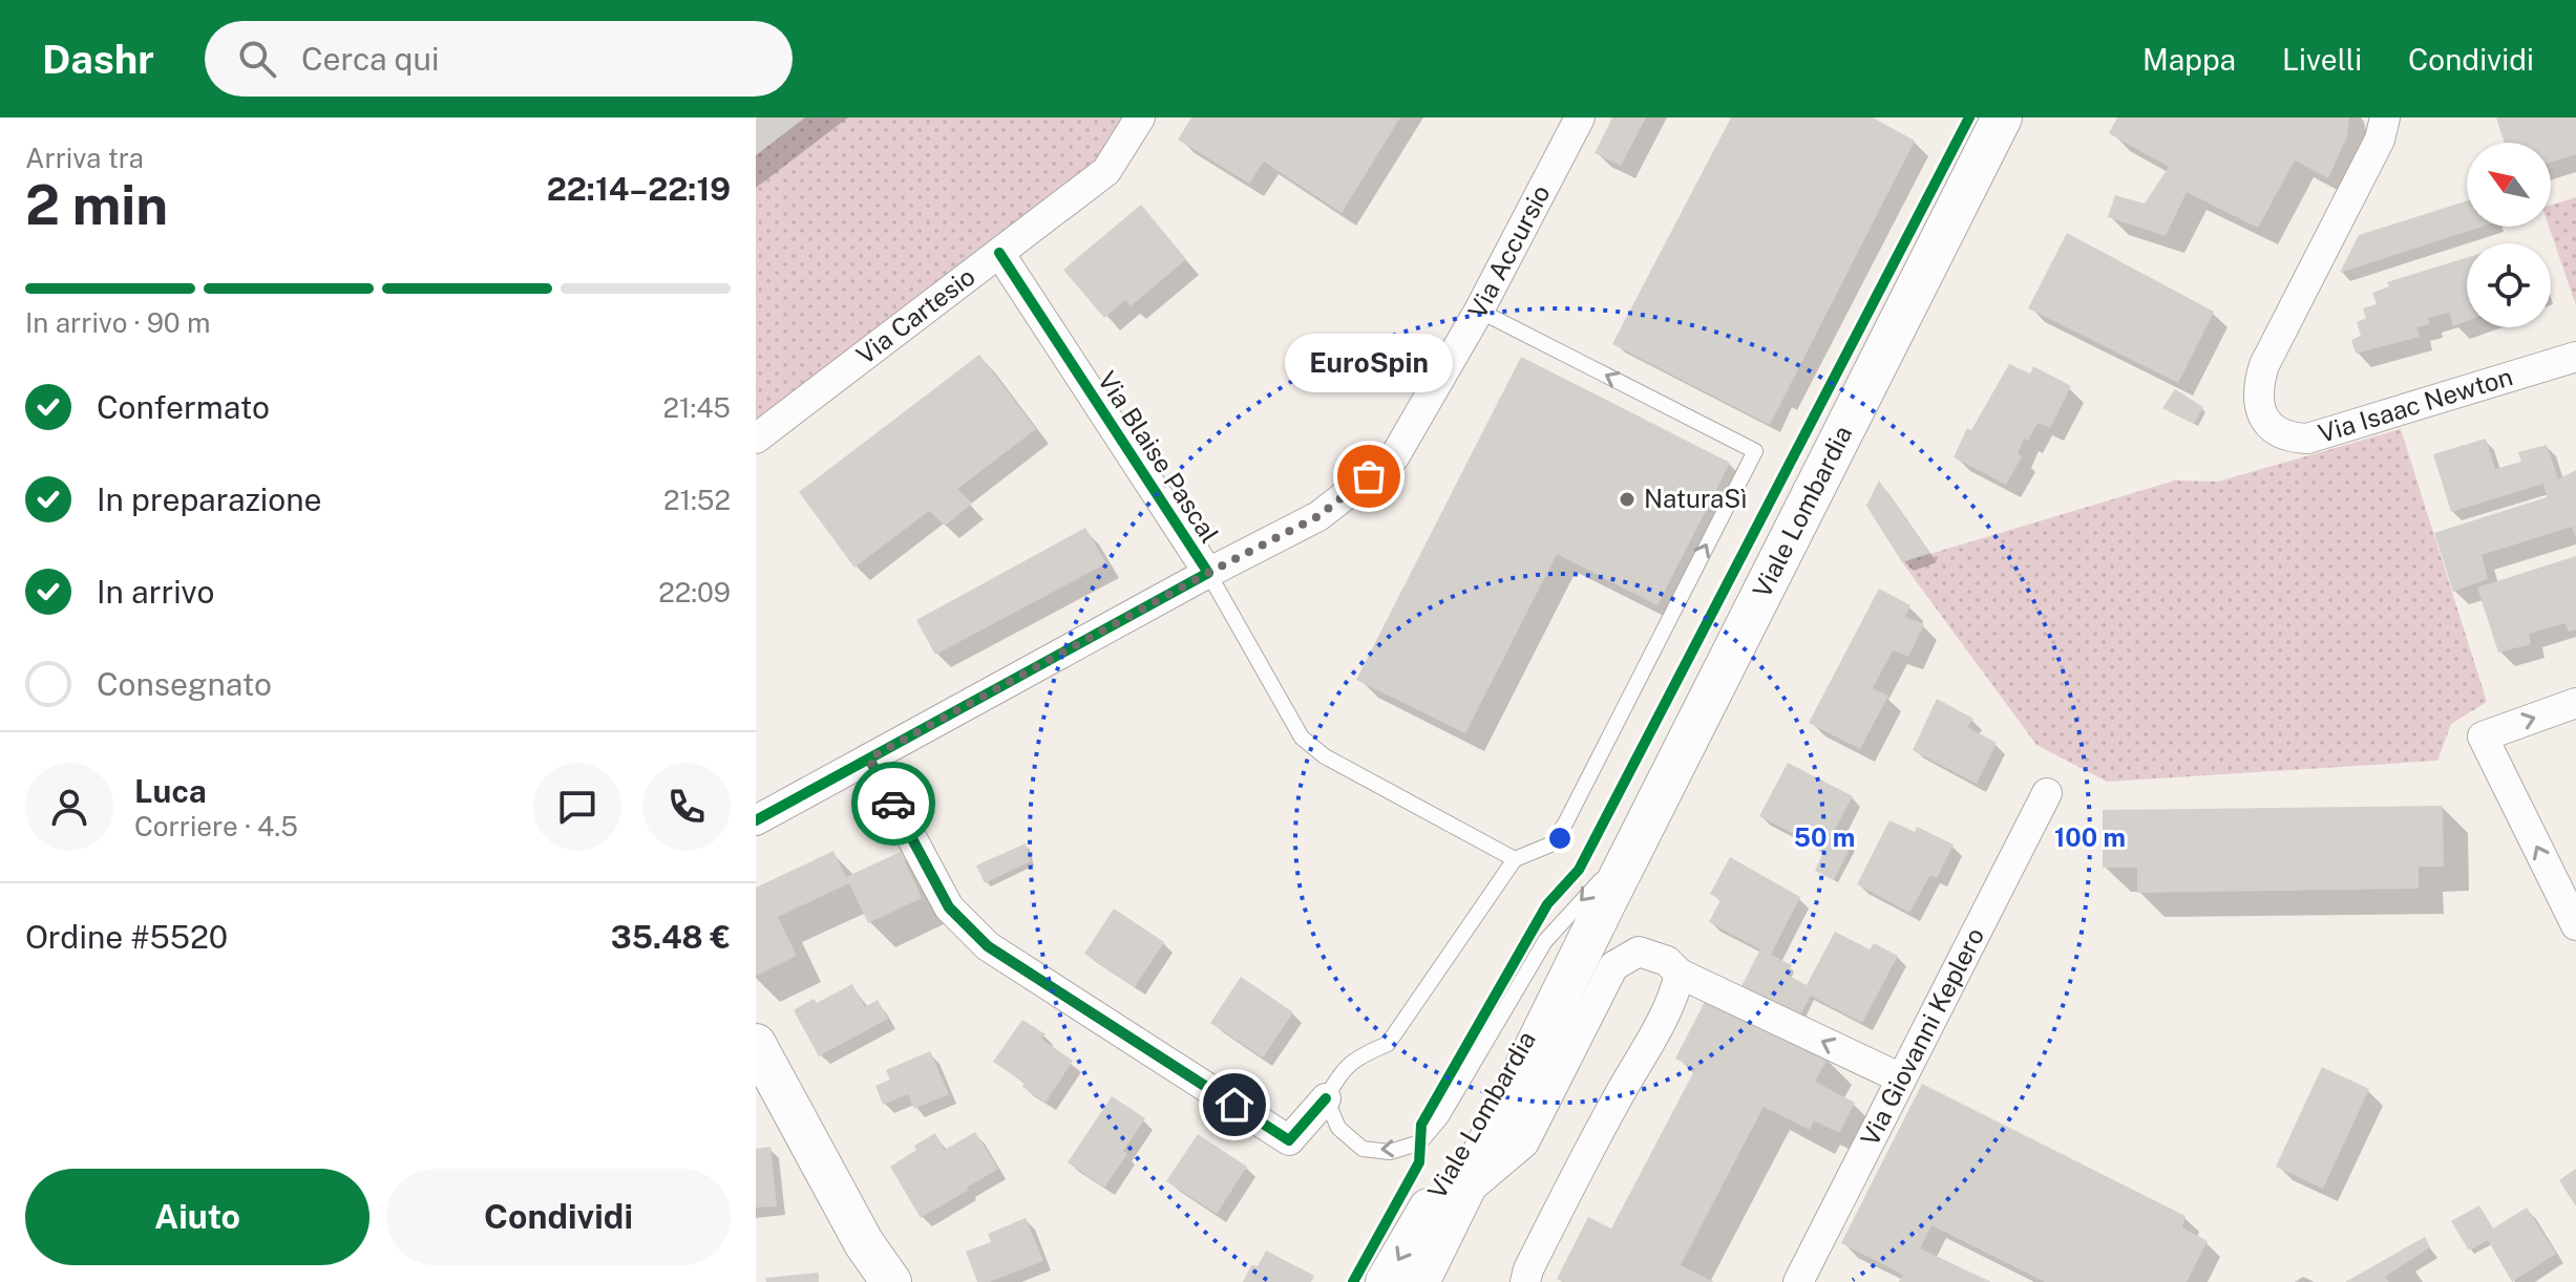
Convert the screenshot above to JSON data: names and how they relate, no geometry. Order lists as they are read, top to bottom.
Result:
{
  "streets": {
    "main road": ["Viale Lombardia"],
    "street": [
      "Via Accursio",
      "Via Cartesio",
      "Via Isaac Newton",
      "Via Blaise Pascal",
      "Via Giovanni Keplero"
    ]
  },
  "crossings": [
    ["Via Accursio", "Via Blaise Pascal"],
    ["Via Cartesio", "Via Blaise Pascal"]
  ],
  "places": ["EuroSpin", "NaturaSì"],
  "north": "top left",
  "page": {
    "header": "Dashr",
    "search": "Cerca qui",
    "nav": ["Mappa", "Livelli", "Condividi"],
    "heading": ["2 min", "Arriva tra", "22:14–22:19"],
    "panel": [
      "Luca",
      "Corriere · 4.5",
      "Ordine #5520",
      "35.48 €"
    ],
    "bar": "In arrivo · 90 m",
    "bubble": "EuroSpin",
    "list": [
      ["Confermato", "21:45"],
      ["In preparazione", "21:52"],
      ["In arrivo", "22:09"],
      "Consegnato"
    ],
    "buttons": ["Aiuto", "Condividi"]
  },
  "rings": ["50 m", "100 m"]
}
